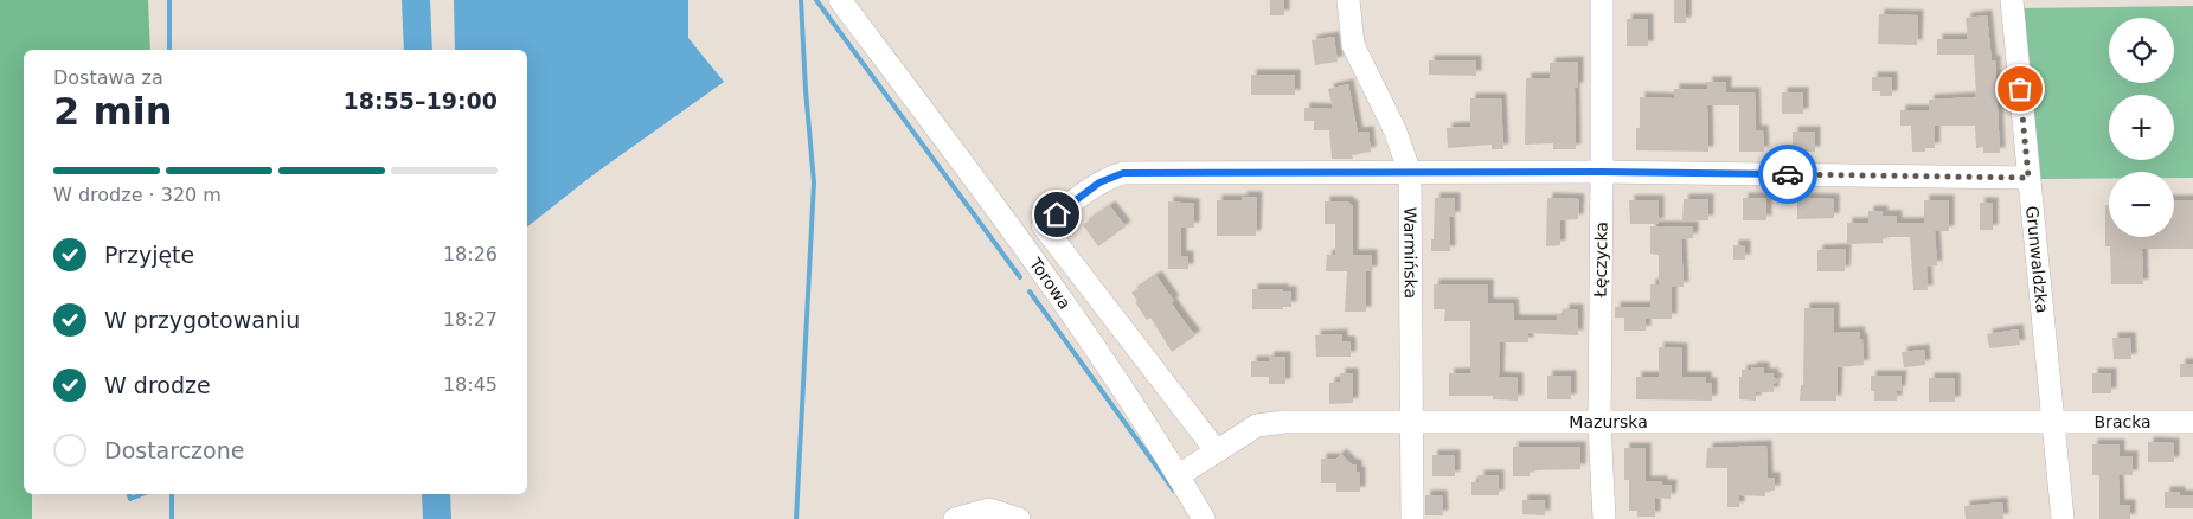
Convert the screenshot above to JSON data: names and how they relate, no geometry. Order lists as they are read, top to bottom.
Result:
{
  "streets": {
    "street": [
      "Warmińska",
      "Łęczycka",
      "Grunwaldzka",
      "Torowa",
      "Bracka",
      "Mazurska"
    ]
  },
  "crossings": [
    ["Warmińska", "Mazurska"],
    ["Łęczycka", "Mazurska"],
    ["Grunwaldzka", "Bracka"],
    ["Grunwaldzka", "Mazurska"],
    ["Torowa", "Mazurska"],
    ["Bracka", "Mazurska"]
  ],
  "page": {
    "map_buttons": ["+", "−"],
    "heading": ["2 min", "Dostawa za", "18:55–19:00"],
    "bar": "W drodze · 320 m",
    "list": [
      ["Przyjęte", "18:26"],
      ["W przygotowaniu", "18:27"],
      ["W drodze", "18:45"],
      "Dostarczone"
    ]
  }
}
